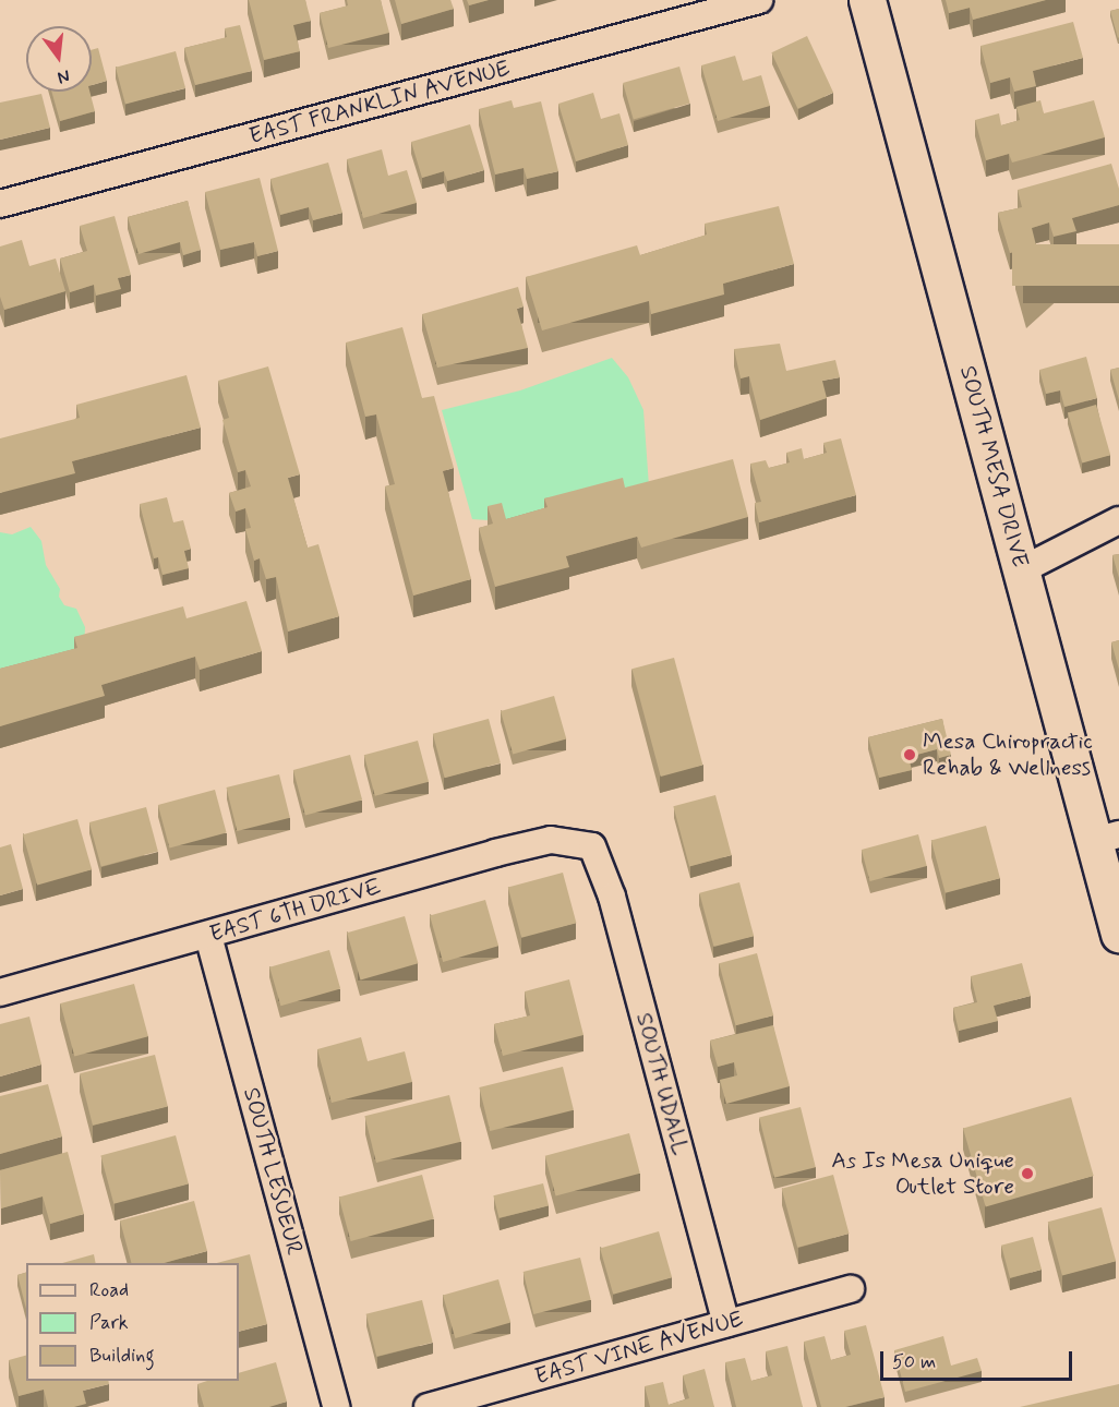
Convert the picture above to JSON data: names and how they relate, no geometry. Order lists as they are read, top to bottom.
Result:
{
  "streets": {
    "main road": ["SOUTH MESA DRIVE"],
    "street": [
      "EAST FRANKLIN AVENUE",
      "EAST 6TH DRIVE",
      "SOUTH UDALL",
      "SOUTH LESUEUR",
      "EAST VINE AVENUE"
    ]
  },
  "crossings": [
    ["EAST 6TH DRIVE", "SOUTH UDALL"],
    ["EAST 6TH DRIVE", "SOUTH LESUEUR"],
    ["SOUTH UDALL", "EAST VINE AVENUE"]
  ],
  "places": ["Mesa Chiropractic Rehab & Wellness", "As Is Mesa Unique Outlet Store"],
  "legend": ["Road", "Park", "Building"],
  "scale_bar": "50 m",
  "north": "bottom"
}
